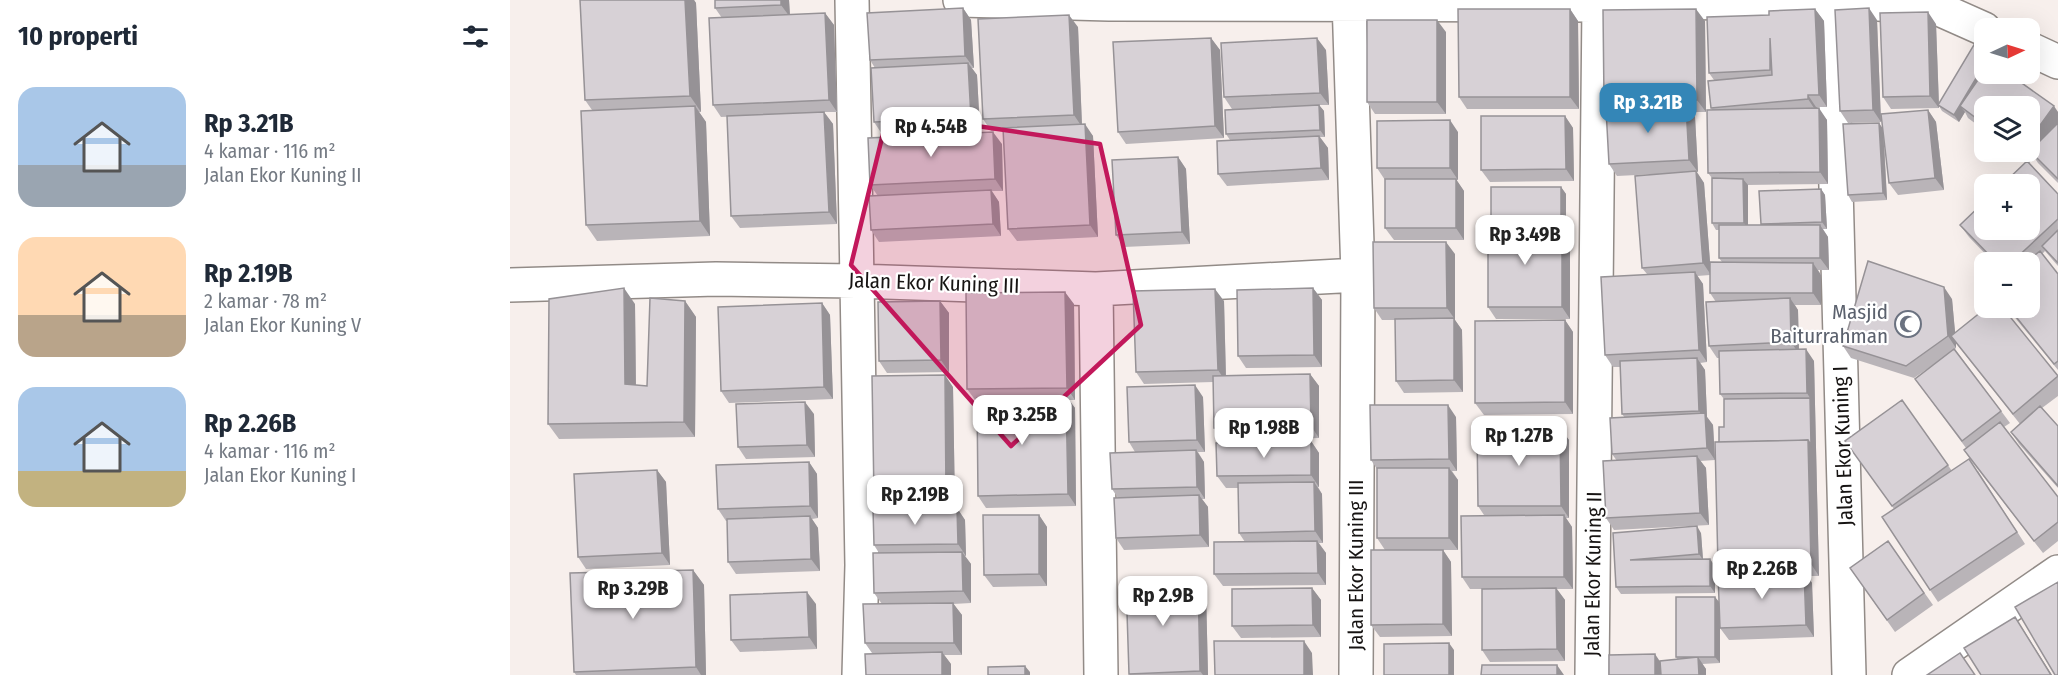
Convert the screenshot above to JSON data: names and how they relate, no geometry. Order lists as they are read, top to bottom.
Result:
{
  "streets": {
    "street": ["Jalan Ekor Kuning III", "Jalan Ekor Kuning I", "Jalan Ekor Kuning II"]
  },
  "places": {
    "mosque": ["Masjid Baiturrahman"]
  },
  "north": "right",
  "page": {
    "heading": "10 properti",
    "map_buttons": ["+", "−"],
    "list": [
      {
        "name": "Rp 3.21B",
        "note": "4 kamar · 116 m² · Jalan Ekor Kuning II"
      },
      {
        "name": "Rp 2.19B",
        "note": "2 kamar · 78 m² · Jalan Ekor Kuning V"
      },
      {
        "name": "Rp 2.26B",
        "note": "4 kamar · 116 m² · Jalan Ekor Kuning I"
      }
    ],
    "price": [
      "Rp 3.21B",
      "Rp 4.54B",
      "Rp 3.49B",
      "Rp 3.25B",
      "Rp 1.98B",
      "Rp 1.27B",
      "Rp 2.19B",
      "Rp 2.26B",
      "Rp 3.29B",
      "Rp 2.9B"
    ]
  }
}
